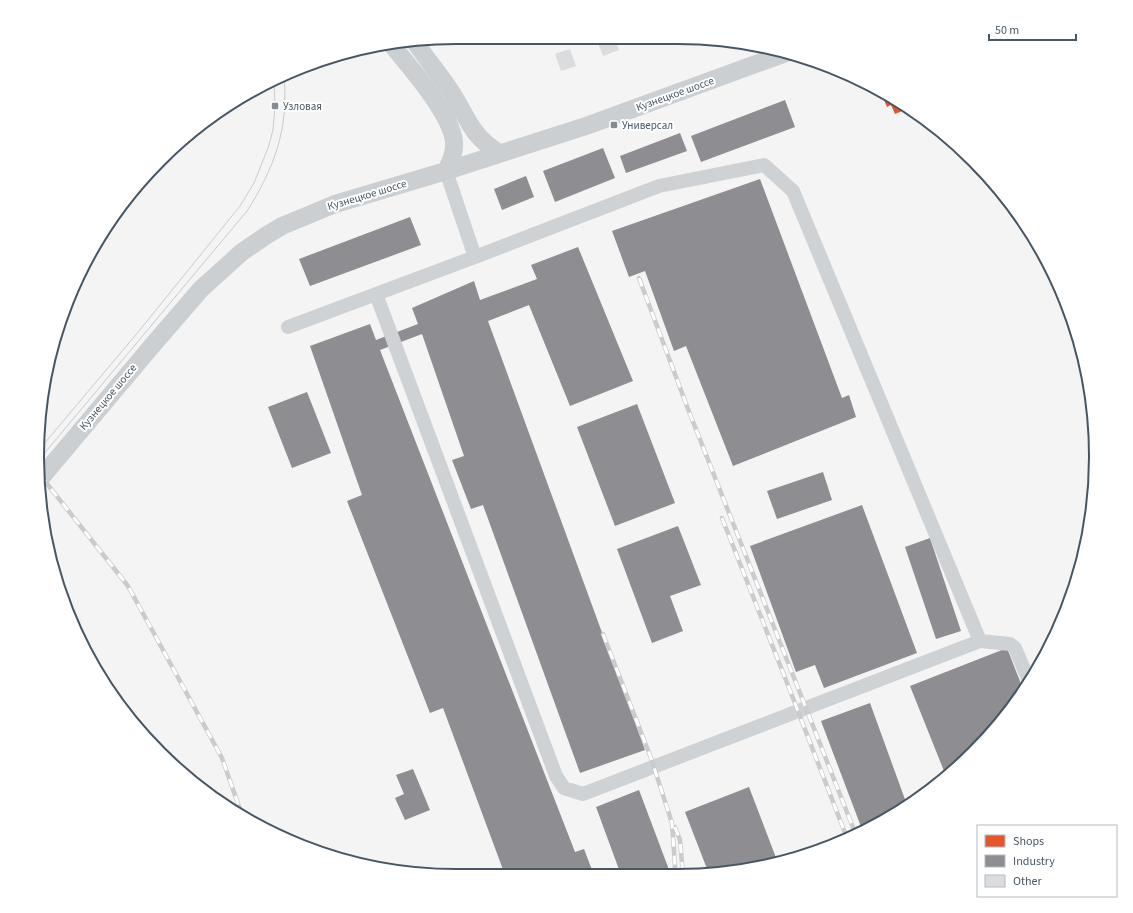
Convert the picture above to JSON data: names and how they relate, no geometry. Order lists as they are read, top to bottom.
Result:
{
  "streets": {
    "main road": ["Кузнецкое шоссе"]
  },
  "places": {
    "transit": ["Узловая", "Универсал"]
  },
  "legend": ["Shops", "Industry", "Other"],
  "scale_bar": "50 m"
}
